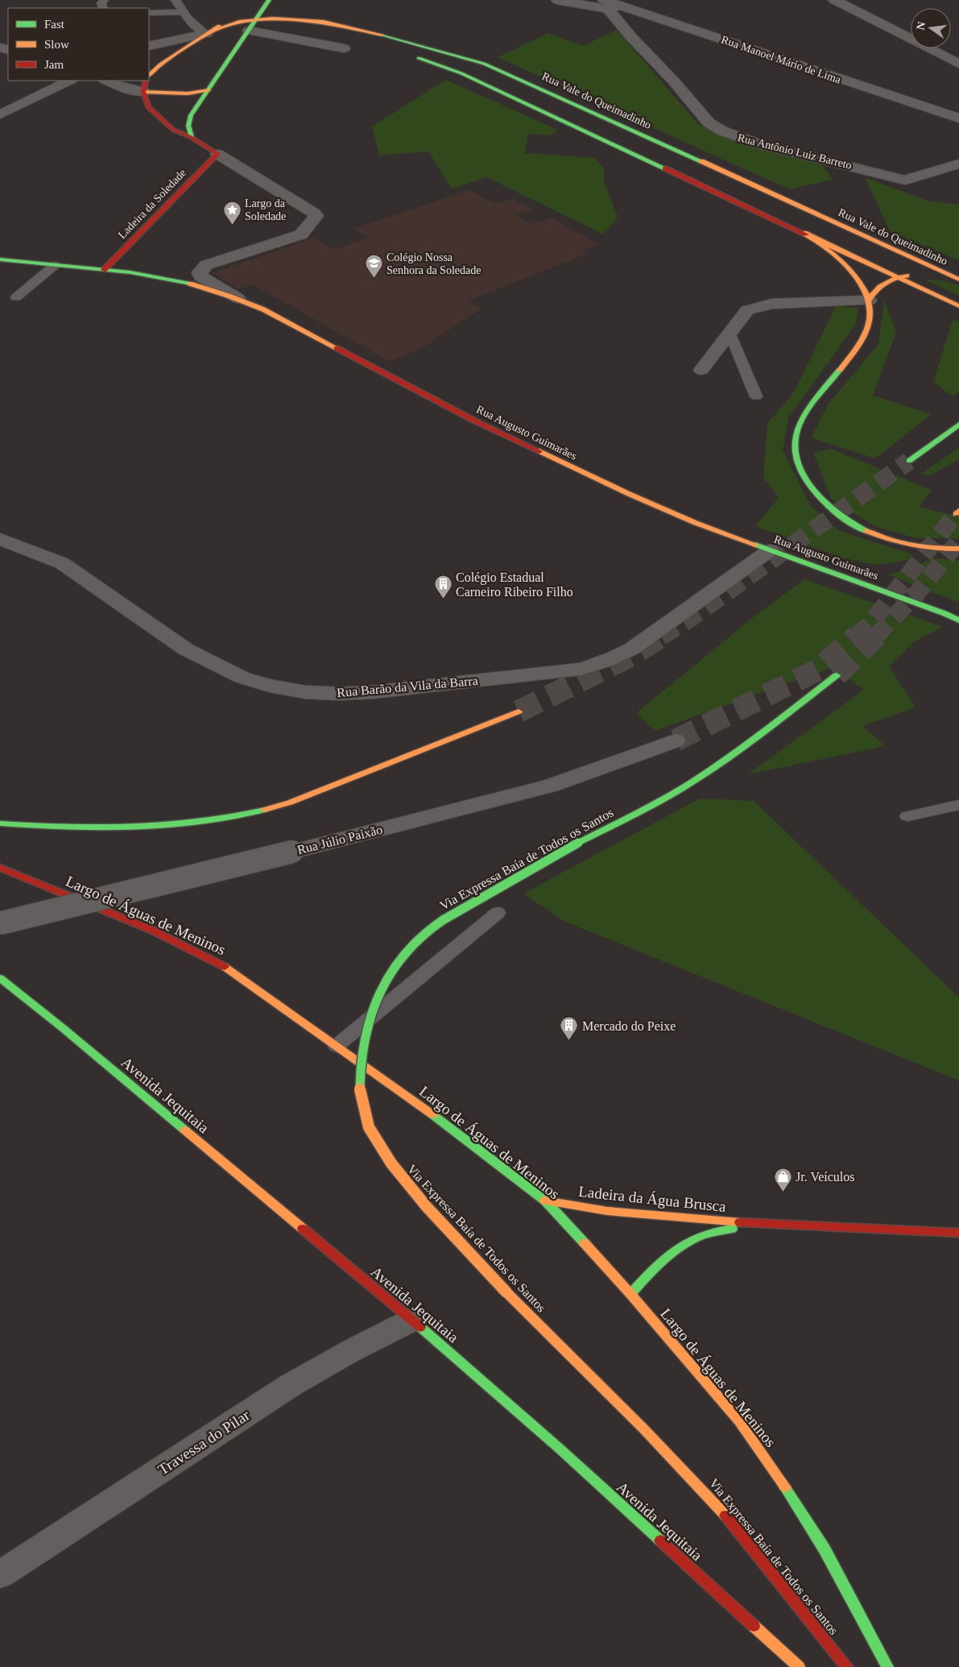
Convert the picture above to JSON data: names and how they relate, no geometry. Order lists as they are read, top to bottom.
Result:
{
  "streets": {
    "main road": [
      "Rua Vale do Queimadinho",
      "Ladeira da Soledade",
      "Rua Augusto Guimarães",
      "Via Expressa Baía de Todos os Santos",
      "Largo de Águas de Meninos",
      "Avenida Jequitaia",
      "Ladeira da Água Brusca"
    ],
    "street": [
      "Rua Manoel Mário de Lima",
      "Rua Antônio Luiz Barreto",
      "Rua Barão da Vila da Barra",
      "Rua Júlio Paixão",
      "Travessa do Pilar"
    ]
  },
  "crossings": [
    ["Rua Manoel Mário de Lima", "Rua Antônio Luiz Barreto"],
    ["Ladeira da Soledade", "Rua Augusto Guimarães"],
    ["Rua Augusto Guimarães", "Rua Barão da Vila da Barra"],
    ["Largo de Águas de Meninos", "Ladeira da Água Brusca"],
    ["Avenida Jequitaia", "Travessa do Pilar"]
  ],
  "places": {
    "place": ["Largo da Soledade"],
    "school or university": ["Colégio Nossa Senhora da Soledade"],
    "building": ["Colégio Estadual Carneiro Ribeiro Filho", "Mercado do Peixe"],
    "shop": ["Jr. Veículos"]
  },
  "legend": ["Fast", "Slow", "Jam"],
  "north": "left"
}
